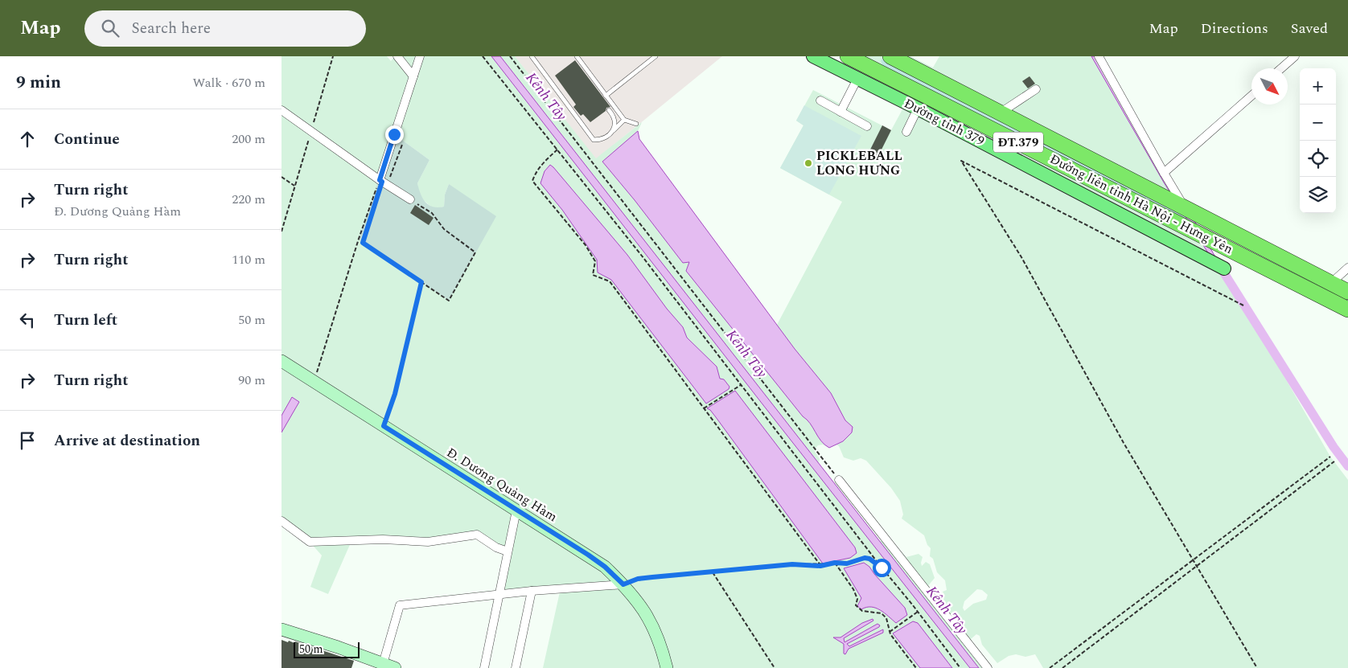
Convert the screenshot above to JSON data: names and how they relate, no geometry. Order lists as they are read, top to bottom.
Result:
{
  "streets": {
    "highway": ["ĐT.379", "Đường liên tỉnh Hà Nội - Hưng Yên"],
    "main road": ["Đường tỉnh 379"],
    "street": ["Đ. Dương Quảng Hàm"]
  },
  "crossings": [
    ["Đường tỉnh 379", "Đường liên tỉnh Hà Nội - Hưng Yên"]
  ],
  "water": ["Kênh Tây"],
  "places": ["PICKLEBALL LONG HƯNG"],
  "scale_bar": "50 m",
  "north": "bottom right",
  "page": {
    "header": "Map",
    "search": "Search here",
    "nav": ["Map", "Directions", "Saved"],
    "heading": ["9 min", "Walk · 670 m"],
    "map_buttons": ["+", "−"],
    "list": [
      ["Continue", "200 m"],
      ["Turn right", "Đ. Dương Quảng Hàm", "220 m"],
      ["Turn right", "110 m"],
      ["Turn left", "50 m"],
      ["Turn right", "90 m"],
      "Arrive at destination"
    ],
    "scale": "50 m"
  }
}
